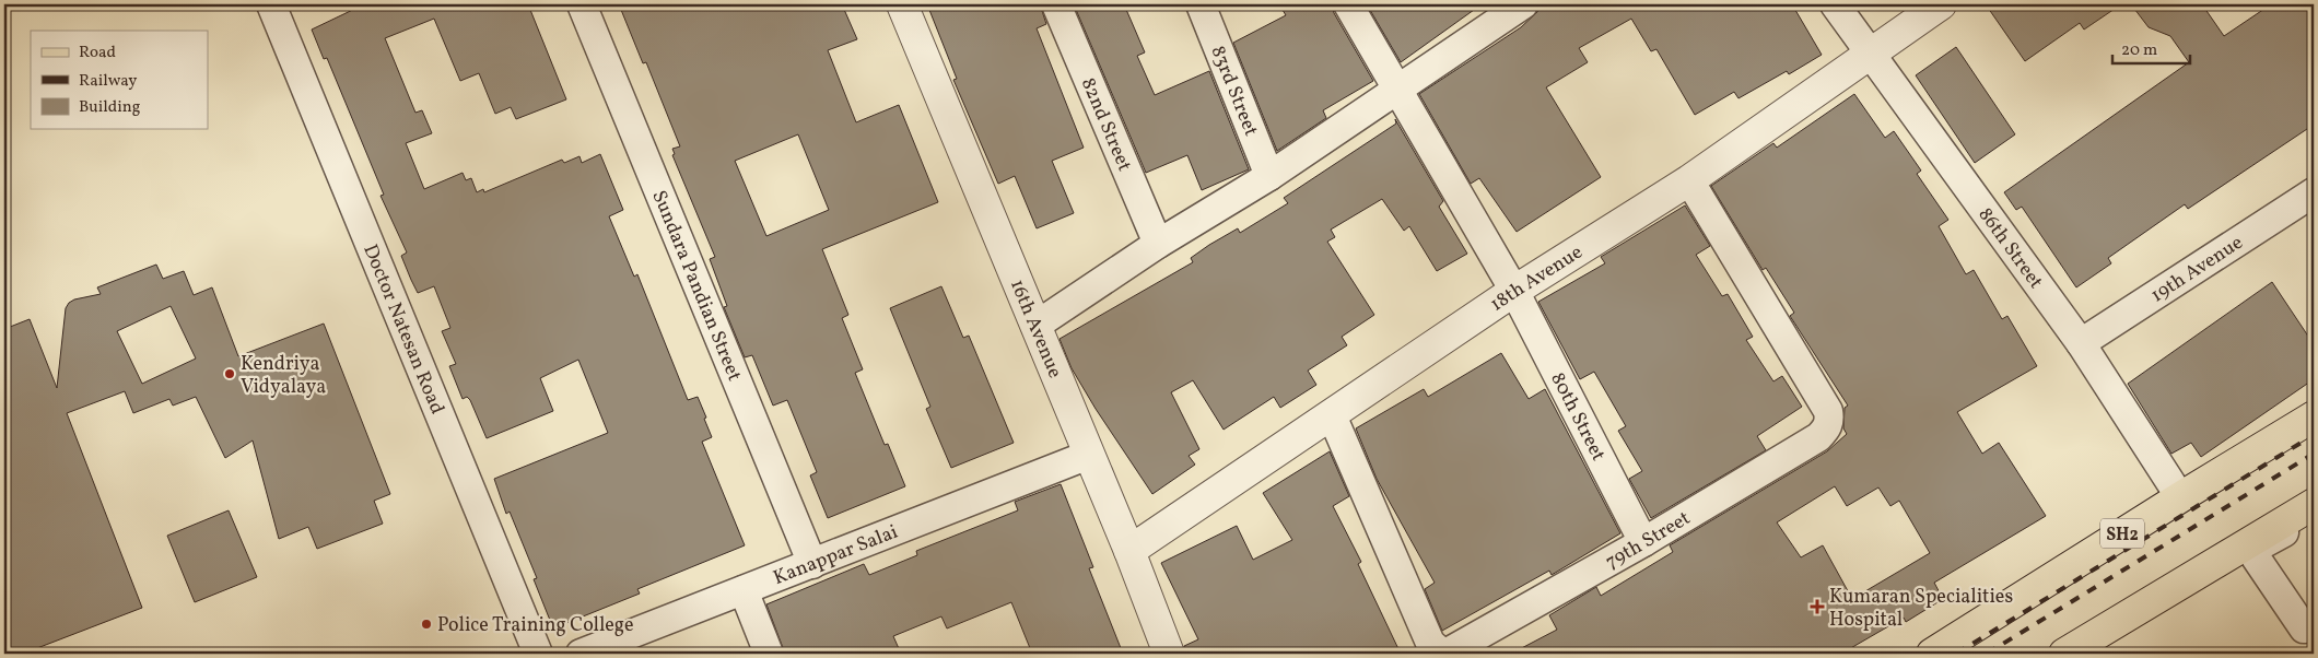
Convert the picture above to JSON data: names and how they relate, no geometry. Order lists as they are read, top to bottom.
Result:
{
  "streets": {
    "main road": ["SH2"],
    "street": [
      "83rd Street",
      "82nd Street",
      "86th Street",
      "19th Avenue",
      "18th Avenue",
      "Sundara Pandian Street",
      "Doctor Natesan Road",
      "16th Avenue",
      "80th Street",
      "79th Street",
      "Kanappar Salai"
    ]
  },
  "crossings": [
    ["86th Street", "19th Avenue"],
    ["86th Street", "18th Avenue"],
    ["86th Street", "SH2"],
    ["18th Avenue", "16th Avenue"],
    ["18th Avenue", "80th Street"],
    ["18th Avenue", "79th Street"],
    ["Sundara Pandian Street", "Kanappar Salai"],
    ["16th Avenue", "Kanappar Salai"],
    ["80th Street", "79th Street"]
  ],
  "places": {
    "other": ["Kendriya Vidyalaya", "Police Training College"],
    "health": ["Kumaran Specialities Hospital"]
  },
  "legend": ["Road", "Railway", "Building"],
  "scale_bar": "20 m"
}
